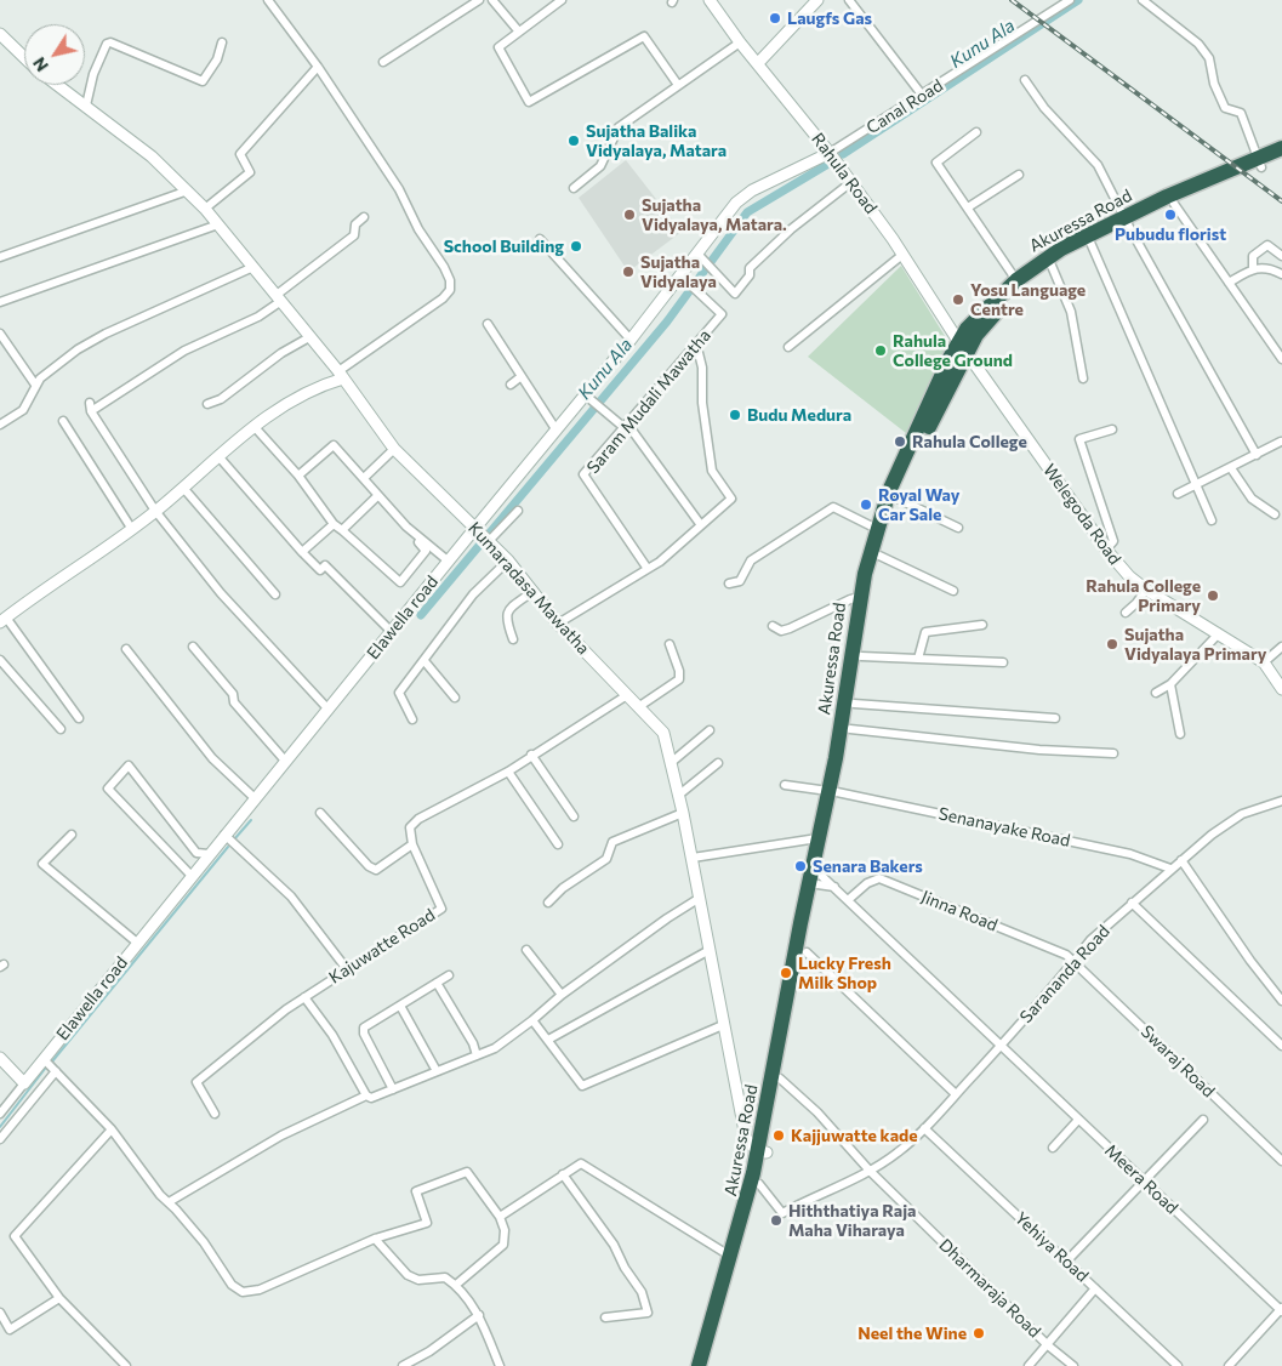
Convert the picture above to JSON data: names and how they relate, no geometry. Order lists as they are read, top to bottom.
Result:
{
  "streets": {
    "highway": ["Akuressa Road"],
    "street": [
      "Canal Road",
      "Rahula Road",
      "Saram Mudali Mawatha",
      "Welegoda Road",
      "Kumaradasa Mawatha",
      "Elawella road",
      "Senanayake Road",
      "Jinna Road",
      "Kajuwatte Road",
      "Sarananda Road",
      "Swaraj Road",
      "Meera Road",
      "Yehiya Road",
      "Dharmaraja Road"
    ]
  },
  "crossings": [
    ["Canal Road", "Rahula Road"],
    ["Canal Road", "Elawella road"],
    ["Rahula Road", "Akuressa Road"],
    ["Rahula Road", "Welegoda Road"],
    ["Rahula Road", "Elawella road"],
    ["Akuressa Road", "Welegoda Road"],
    ["Akuressa Road", "Kumaradasa Mawatha"],
    ["Akuressa Road", "Senanayake Road"],
    ["Akuressa Road", "Sarananda Road"],
    ["Akuressa Road", "Meera Road"],
    ["Akuressa Road", "Dharmaraja Road"],
    ["Saram Mudali Mawatha", "Elawella road"],
    ["Kumaradasa Mawatha", "Elawella road"],
    ["Senanayake Road", "Sarananda Road"],
    ["Jinna Road", "Sarananda Road"],
    ["Jinna Road", "Swaraj Road"],
    ["Jinna Road", "Meera Road"],
    ["Sarananda Road", "Swaraj Road"],
    ["Sarananda Road", "Meera Road"],
    ["Sarananda Road", "Yehiya Road"],
    ["Sarananda Road", "Dharmaraja Road"]
  ],
  "water": ["Kunu Ala"],
  "places": [
    "Laugfs Gas",
    "Sujatha Balika Vidyalaya, Matara",
    "Sujatha Vidyalaya, Matara.",
    "Pubudu florist",
    "School Building",
    "Sujatha Vidyalaya",
    "Yosu Language Centre",
    "Rahula College Ground",
    "Budu Medura",
    "Rahula College",
    "Royal Way Car Sale",
    "Rahula College Primary",
    "Sujatha Vidyalaya Primary",
    "Senara Bakers",
    "Lucky Fresh Milk Shop",
    "Kajjuwatte kade",
    "Hiththatiya Raja Maha Viharaya",
    "Neel the Wine"
  ],
  "north": "bottom left"
}
